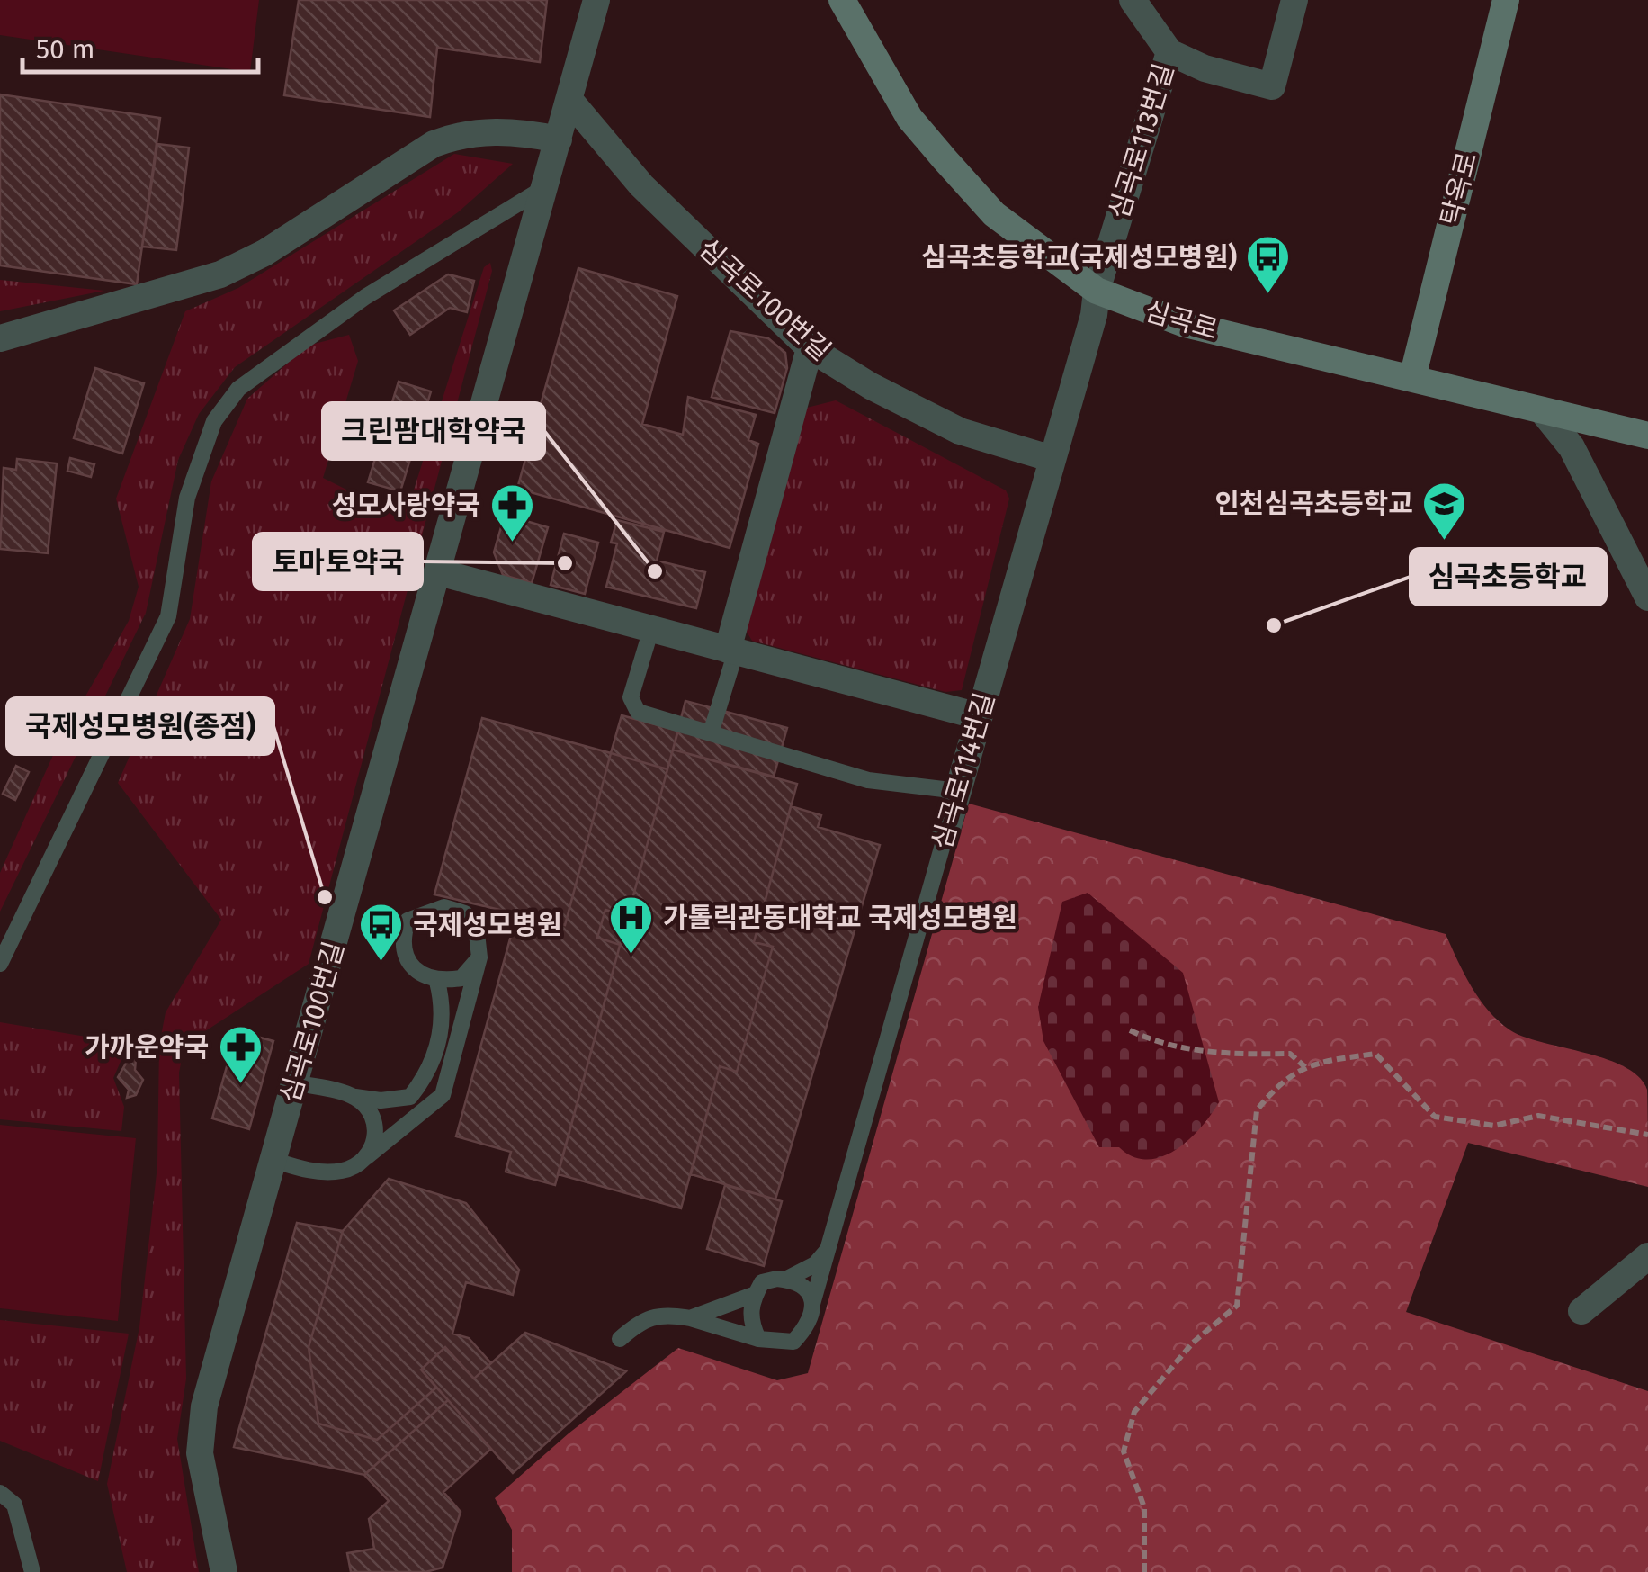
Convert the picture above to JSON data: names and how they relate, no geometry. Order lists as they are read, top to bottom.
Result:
{
  "streets": {
    "street": [
      "심곡로113번길",
      "탁옥로",
      "심곡로100번길",
      "심곡로",
      "심곡로114번길"
    ]
  },
  "crossings": [
    ["심곡로113번길", "심곡로"],
    ["심곡로113번길", "심곡로114번길"],
    ["탁옥로", "심곡로"],
    ["심곡로100번길", "심곡로114번길"],
    ["심곡로", "심곡로114번길"]
  ],
  "places": {
    "bus stop": ["심곡초등학교(국제성모병원)", "국제성모병원"],
    "school or university": ["인천심곡초등학교"],
    "pharmacy": ["성모사랑약국", "가까운약국"],
    "other": [
      "토마토약국",
      "크린팜대학약국",
      "심곡초등학교",
      "국제성모병원(종점)"
    ],
    "hospital": ["가톨릭관동대학교 국제성모병원"]
  },
  "scale_bar": "50 m"
}
